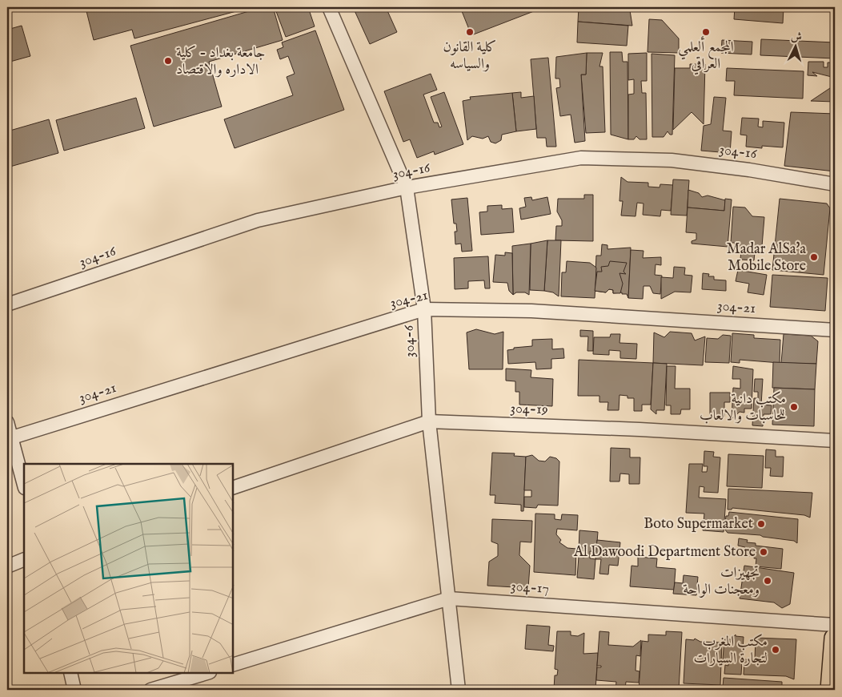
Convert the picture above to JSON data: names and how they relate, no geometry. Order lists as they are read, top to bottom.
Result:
{
  "streets": {
    "street": [
      "304-16",
      "304-21",
      "304-6",
      "304-19",
      "304-17"
    ]
  },
  "crossings": [
    ["304-16", "304-6"],
    ["304-21", "304-6"],
    ["304-6", "304-19"],
    ["304-6", "304-17"]
  ],
  "places": [
    "كلية القانون والسياسه",
    "المجمع ألعلمي العراقي",
    "جامعة بغداد - كلية الاداره والاقتصاد",
    "Madar AlSa'a Mobile Store",
    "مكتب دانية للحاسبات والالعاب",
    "Boto Supermarket",
    "Al Dawoodi Department Store",
    "تجهيزات ومعجنات الواحة",
    "مكتب المغرب لتجارة السيارات"
  ],
  "north": "top"
}
